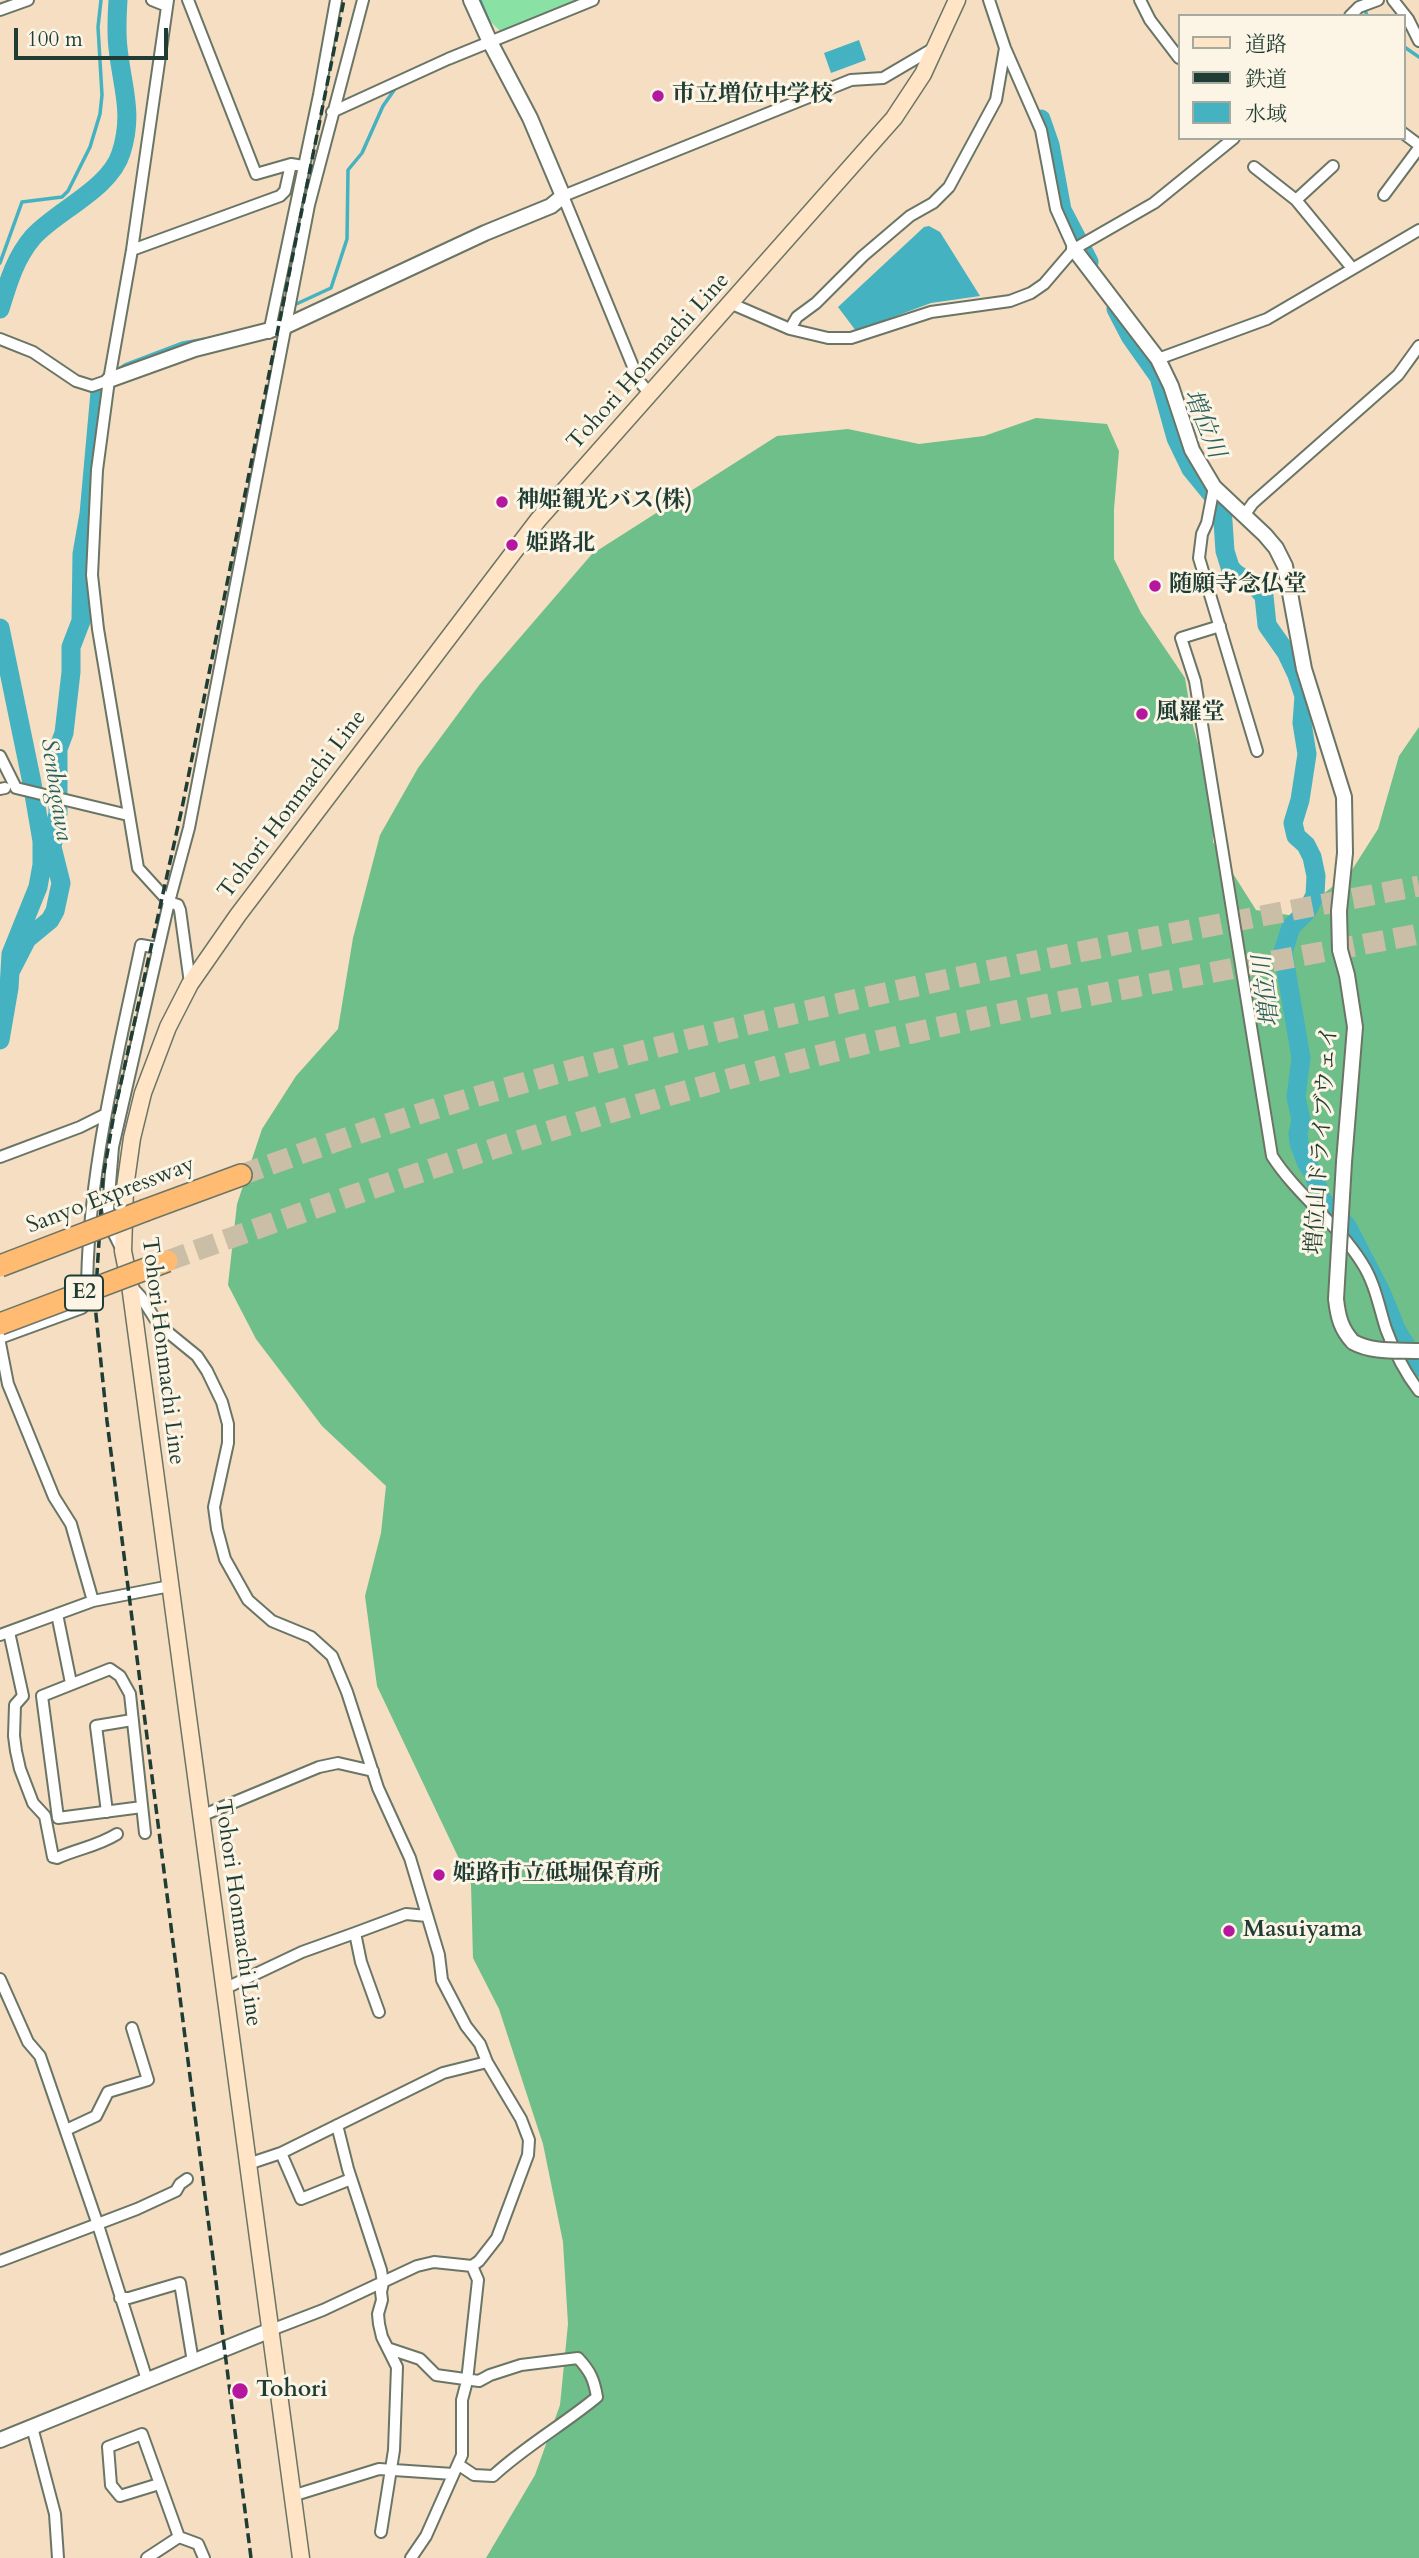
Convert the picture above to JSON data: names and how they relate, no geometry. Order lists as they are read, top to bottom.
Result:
{
  "streets": {
    "highway": ["Sanyo Expressway", "E2"],
    "main road": ["Tohori Honmachi Line"],
    "street": ["増位山ドライブウェイ"]
  },
  "water": ["増位川", "Senbagawa"],
  "places": [
    "市立増位中学校",
    "神姫観光バス(株)",
    "姫路北",
    "随願寺念仏堂",
    "風羅堂",
    "姫路市立砥堀保育所",
    "Masuiyama",
    "Tohori"
  ],
  "legend": ["道路", "鉄道", "水域"],
  "scale_bar": "100 m"
}
